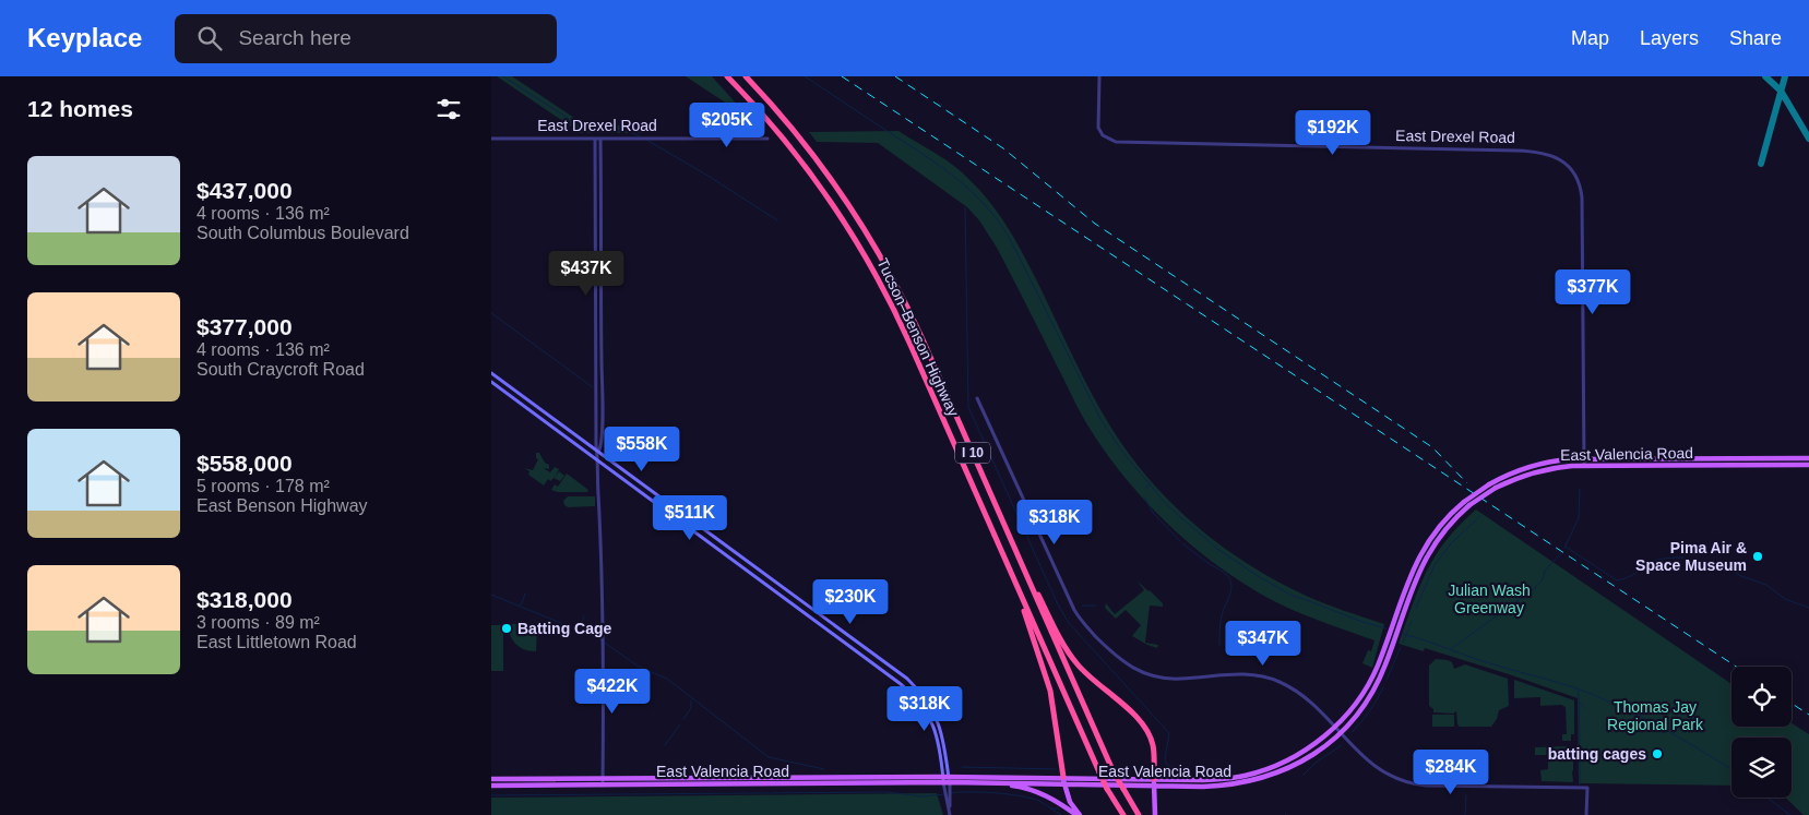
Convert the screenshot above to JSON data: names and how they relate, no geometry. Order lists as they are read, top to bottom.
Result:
{
  "streets": {
    "highway": ["Tucson–Benson Highway", "I 10"],
    "main road": ["East Valencia Road"],
    "street": ["East Drexel Road"]
  },
  "crossings": [
    ["East Drexel Road", "East Valencia Road"]
  ],
  "parks": ["Julian Wash Greenway", "Thomas Jay Regional Park"],
  "places": ["Pima Air & Space Museum", "Batting Cage", "batting cages"],
  "page": {
    "header": "Keyplace",
    "search": "Search here",
    "nav": ["Map", "Layers", "Share"],
    "heading": "12 homes",
    "price": [
      "$205K",
      "$192K",
      "$437K",
      "$377K",
      "$558K",
      "$511K",
      "$318K",
      "$230K",
      "$347K",
      "$422K",
      "$318K",
      "$284K"
    ],
    "list": [
      {
        "name": "$437,000",
        "note": "4 rooms · 136 m² · South Columbus Boulevard"
      },
      {
        "name": "$377,000",
        "note": "4 rooms · 136 m² · South Craycroft Road"
      },
      {
        "name": "$558,000",
        "note": "5 rooms · 178 m² · East Benson Highway"
      },
      {
        "name": "$318,000",
        "note": "3 rooms · 89 m² · East Littletown Road"
      }
    ]
  }
}
